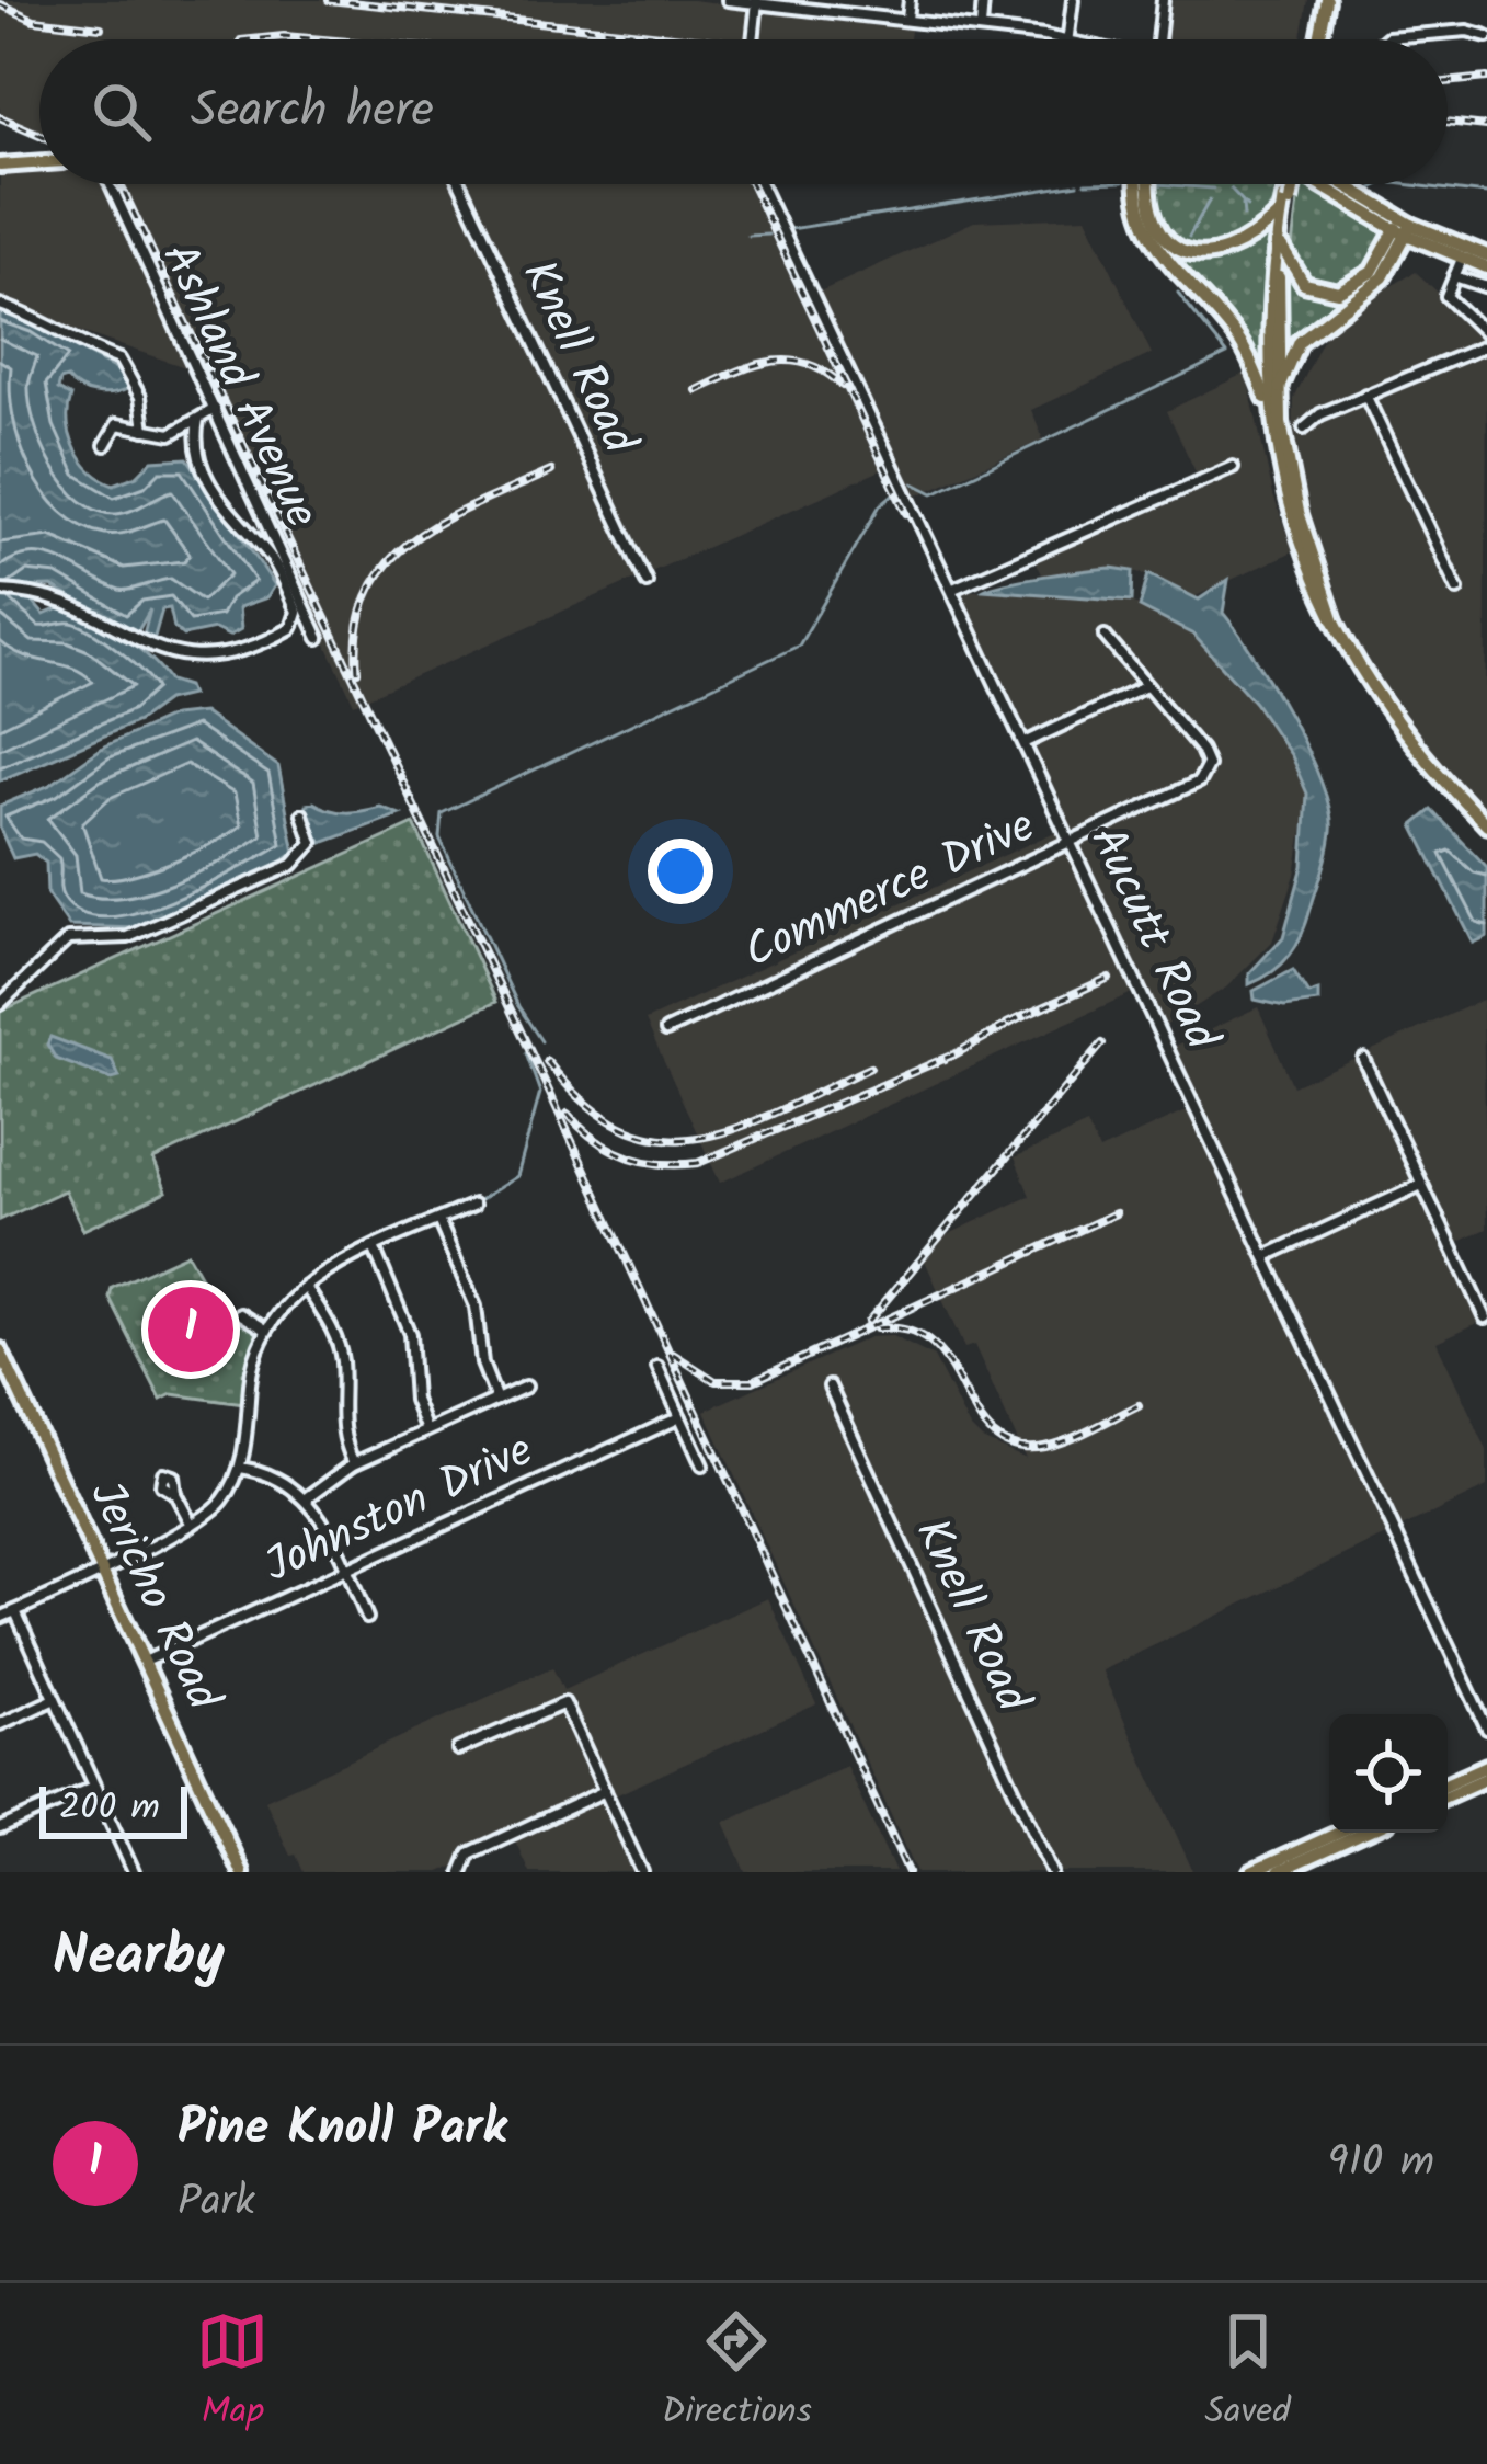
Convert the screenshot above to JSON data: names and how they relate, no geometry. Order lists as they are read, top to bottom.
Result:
{
  "streets": {
    "main road": ["Jericho Road"],
    "street": [
      "Knell Road",
      "Ashland Avenue",
      "Commerce Drive",
      "Aucutt Road",
      "Johnston Drive"
    ]
  },
  "crossings": [
    ["Commerce Drive", "Aucutt Road"],
    ["Johnston Drive", "Jericho Road"]
  ],
  "scale_bar": "200 m",
  "page": {
    "search": "Search here",
    "pins": "1",
    "scale": "200 m",
    "heading": "Nearby",
    "list": [
      {
        "mark": "1",
        "name": "Pine Knoll Park",
        "note": "Park",
        "value": "910 m"
      }
    ],
    "nav": ["Map", "Directions", "Saved"]
  }
}
